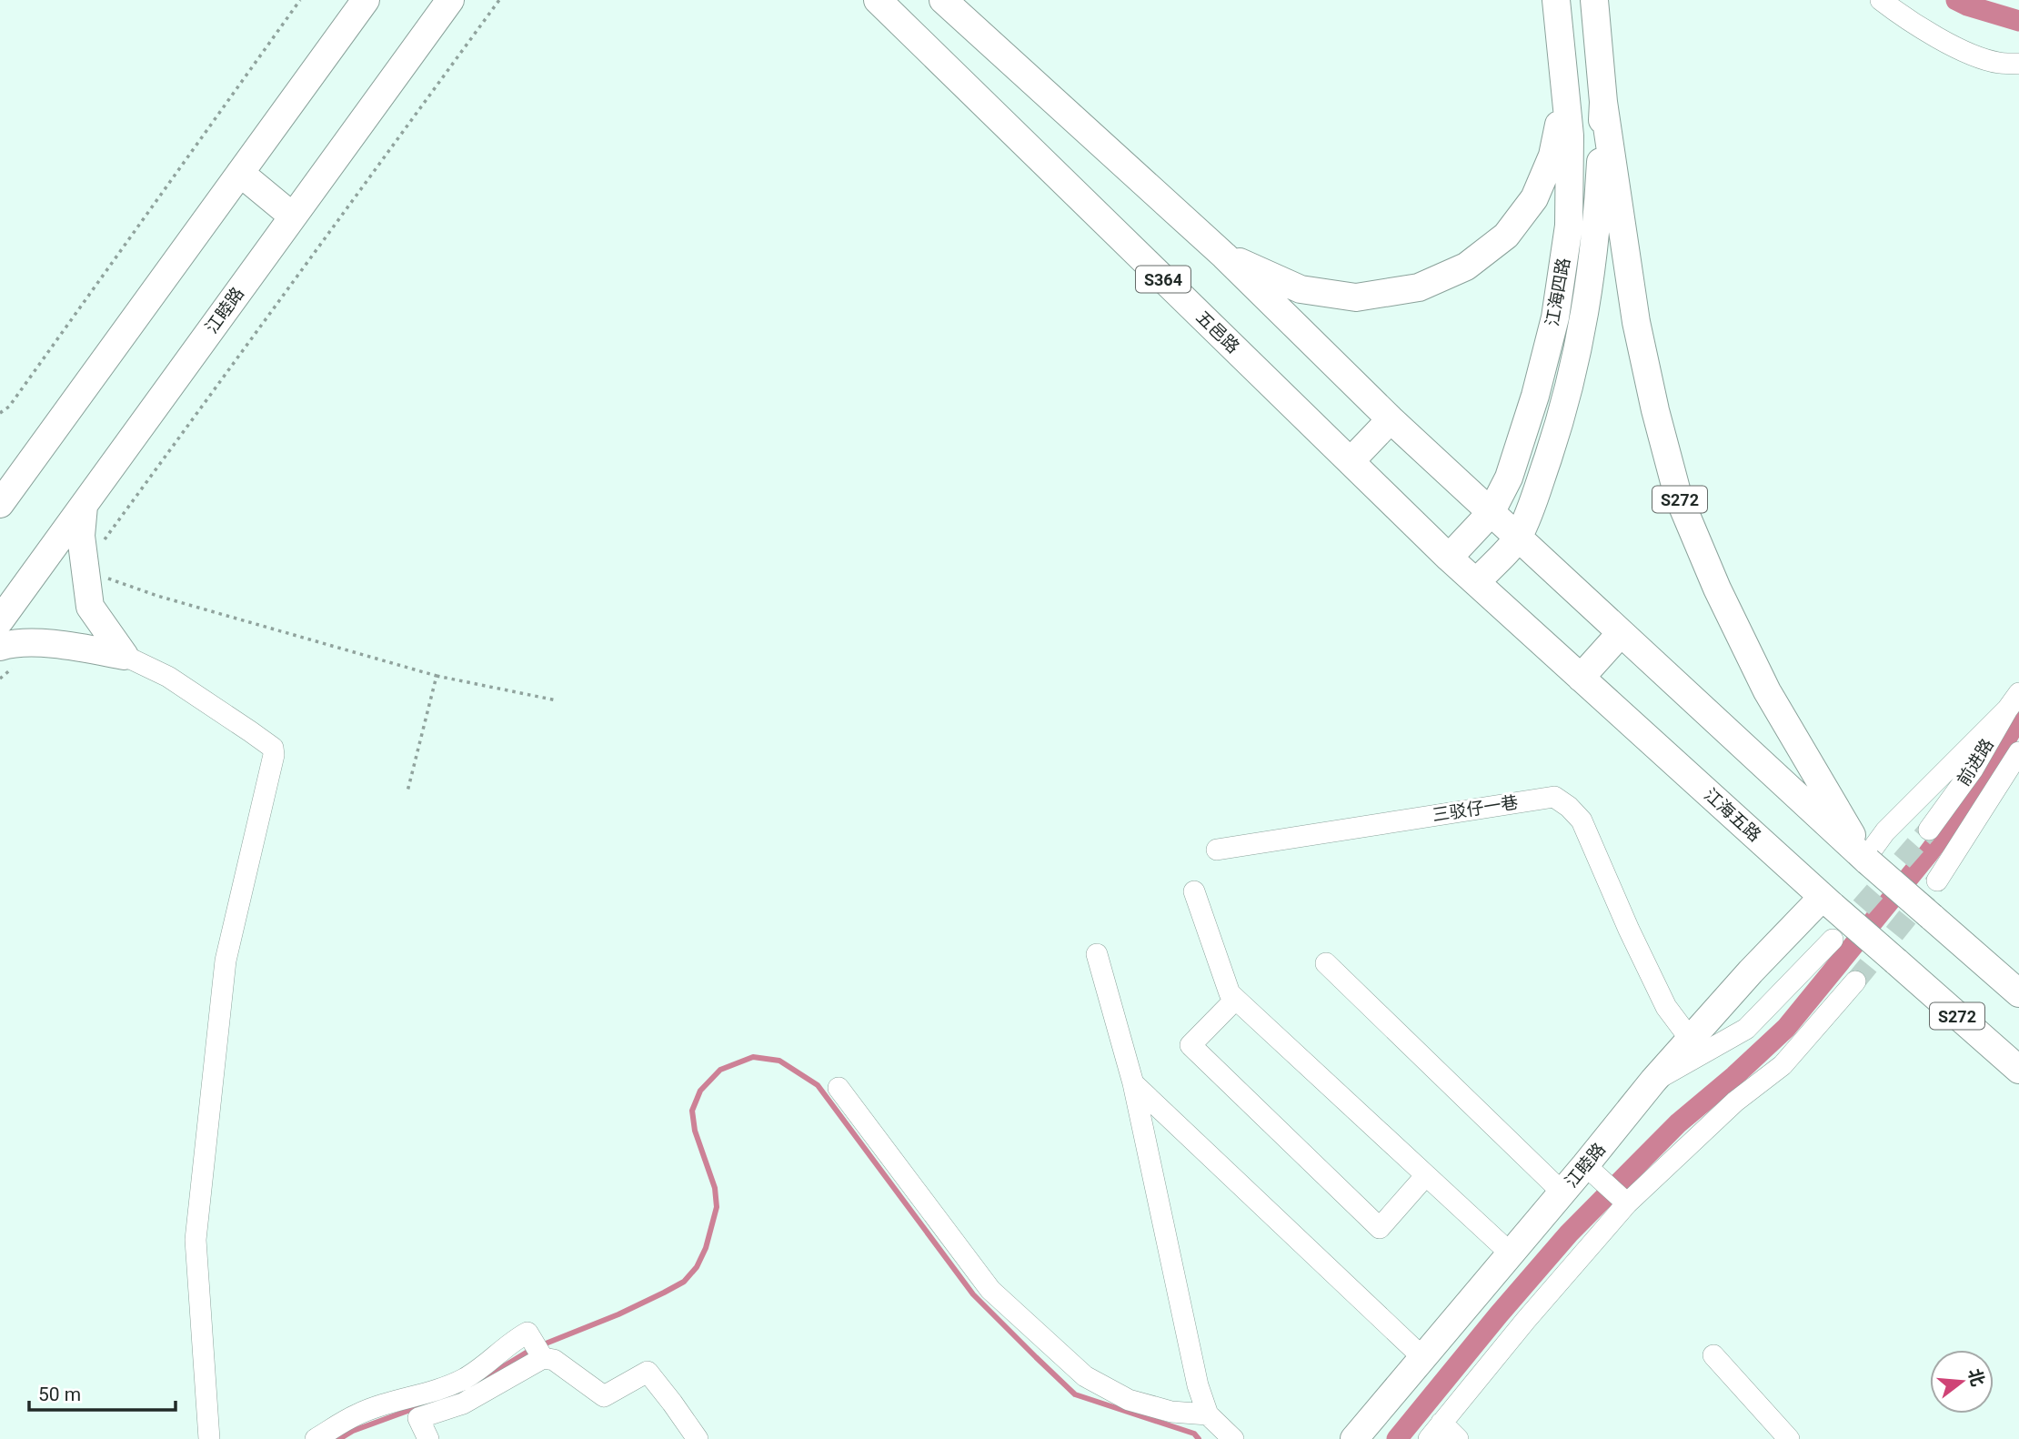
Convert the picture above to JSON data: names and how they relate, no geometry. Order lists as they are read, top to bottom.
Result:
{
  "streets": {
    "main road": [
      "S364",
      "江海四路",
      "江睦路",
      "五邑路",
      "S272",
      "江海五路"
    ],
    "street": ["前进路", "三驳仔一巷"]
  },
  "crossings": [
    ["江海四路", "五邑路"],
    ["江海四路", "S272"],
    ["江海四路", "江海五路"],
    ["江睦路", "三驳仔一巷"],
    ["江睦路", "江海五路"],
    ["五邑路", "江海五路"],
    ["S272", "江海五路"]
  ],
  "scale_bar": "50 m",
  "north": "right"
}
